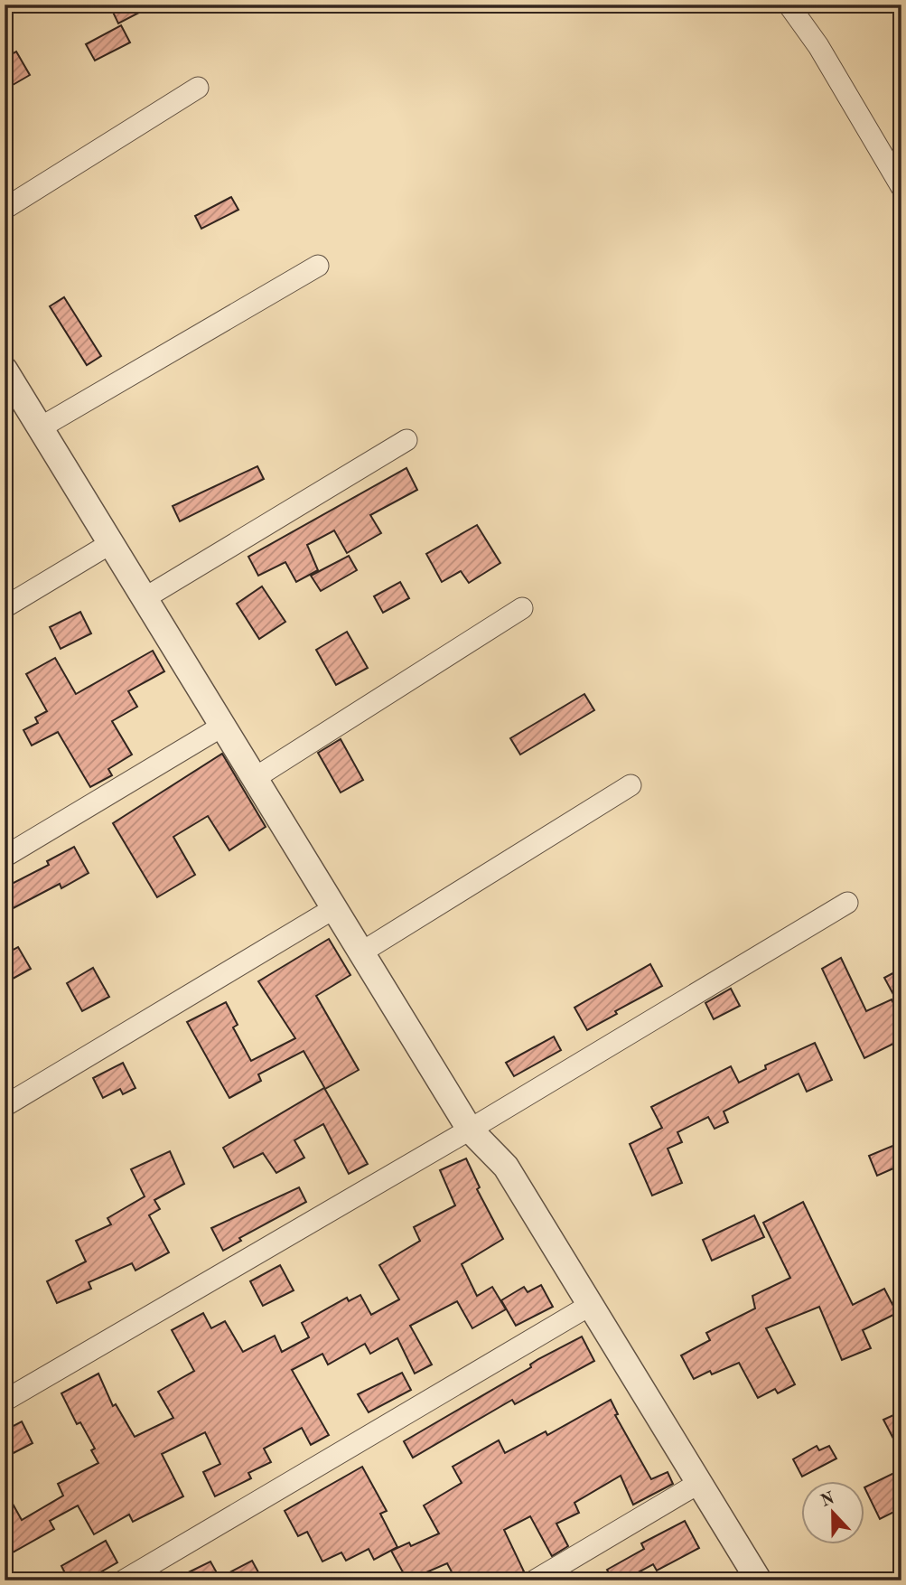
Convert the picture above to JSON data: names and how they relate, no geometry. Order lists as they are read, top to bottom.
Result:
{
  "north": "top"
}
